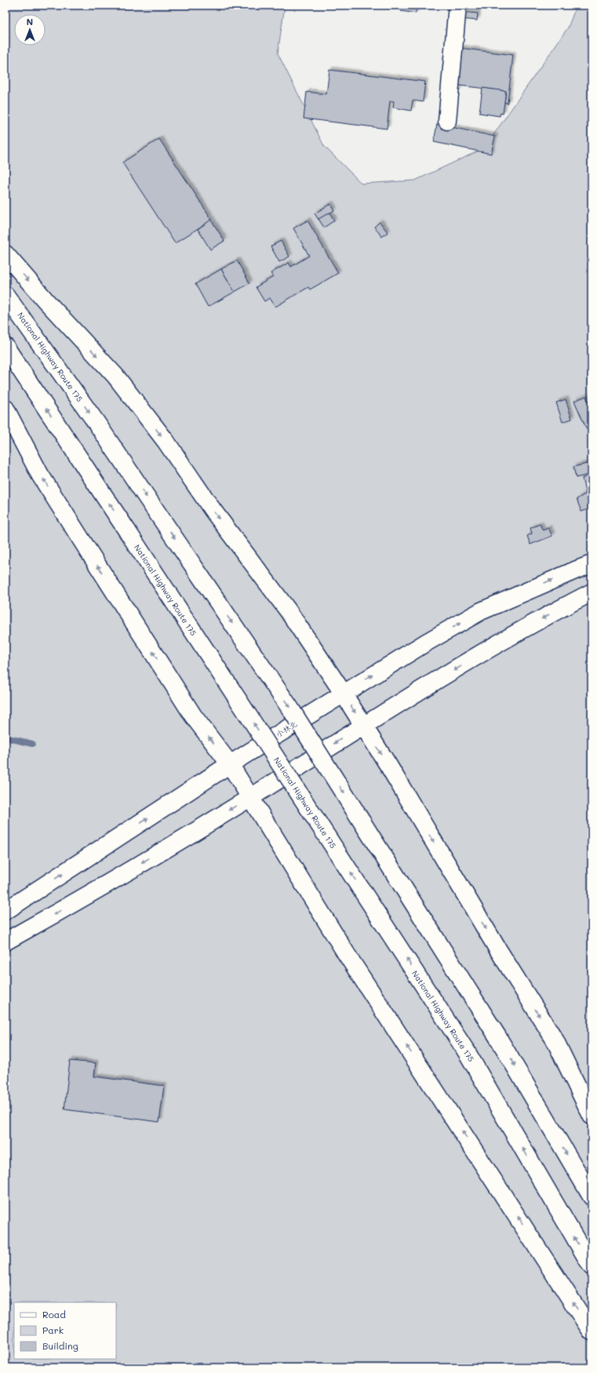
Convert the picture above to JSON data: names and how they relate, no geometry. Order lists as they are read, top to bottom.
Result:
{
  "streets": {
    "main road": ["National Highway Route 175", "小林北"]
  },
  "legend": ["Road", "Park", "Building"],
  "north": "top"
}
